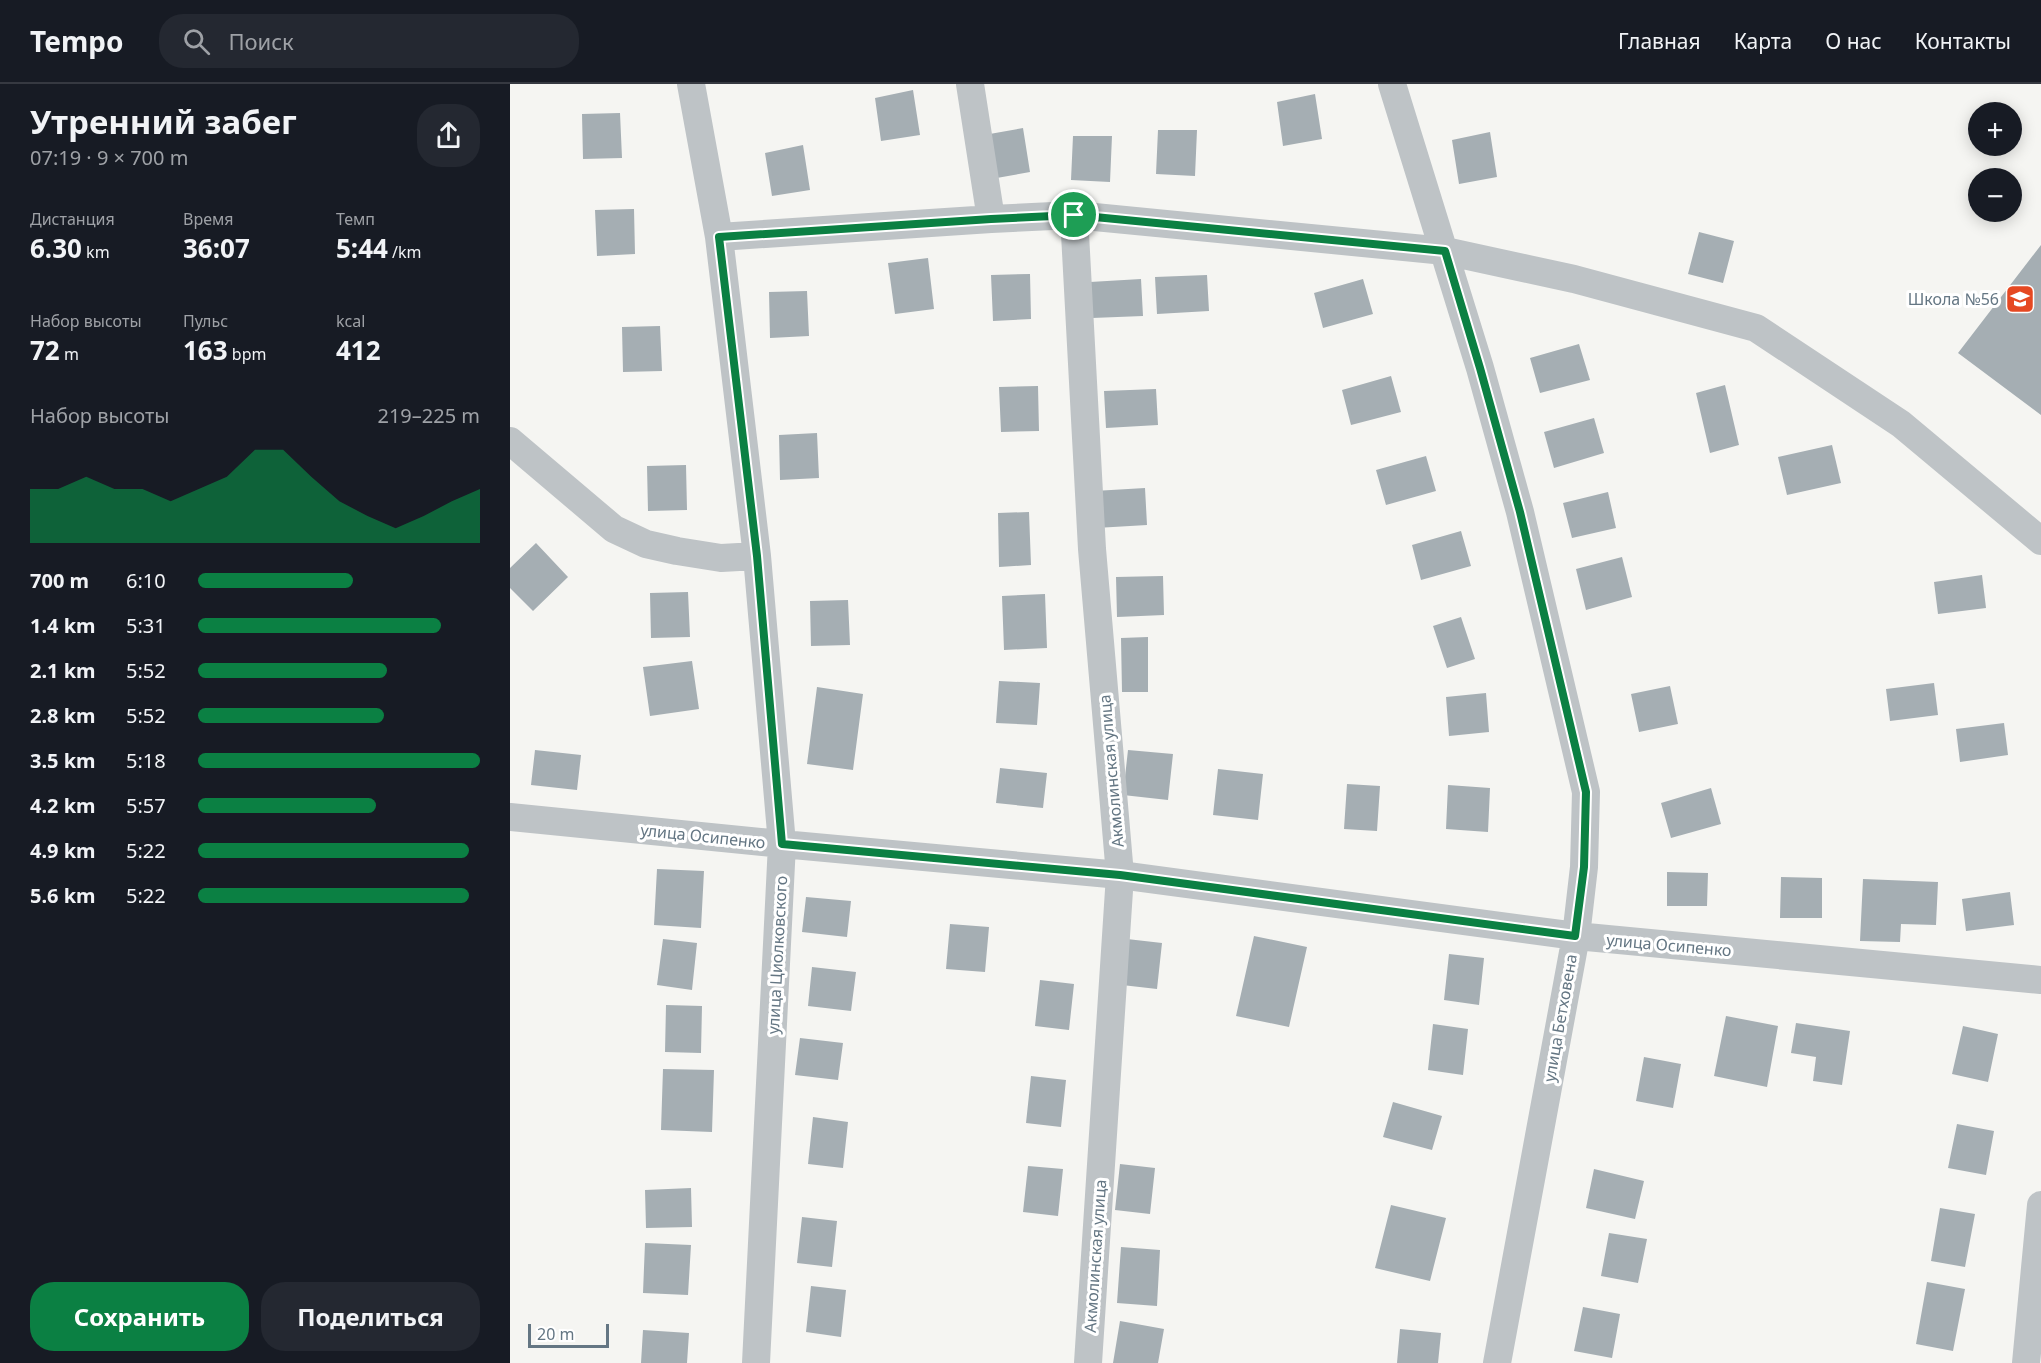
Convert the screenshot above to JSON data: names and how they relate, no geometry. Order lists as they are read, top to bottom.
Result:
{
  "streets": {
    "street": [
      "Акмолинская улица",
      "улица Осипенко",
      "улица Циолковского",
      "улица Бетховена"
    ]
  },
  "crossings": [
    ["Акмолинская улица", "улица Осипенко"],
    ["улица Осипенко", "улица Циолковского"],
    ["улица Осипенко", "улица Бетховена"]
  ],
  "places": {
    "school or university": ["Школа №56"]
  },
  "scale_bar": "20 m",
  "page": {
    "header": "Tempo",
    "search": "Поиск",
    "nav": [
      "Главная",
      "Карта",
      "О нас",
      "Контакты"
    ],
    "heading": ["Утренний забег", "07:19 · 9 × 700 m"],
    "map_buttons": ["+", "−"],
    "stats": [
      ["Дистанция", "6.30 km"],
      ["Время", "36:07"],
      ["Темп", "5:44 /km"],
      ["Набор высоты", "72 m"],
      ["Пульс", "163 bpm"],
      ["kcal", "412"]
    ],
    "chart": ["Набор высоты", "219–225 m"],
    "list": [
      {
        "name": "700 m",
        "note": "6:10"
      },
      {
        "name": "1.4 km",
        "note": "5:31"
      },
      {
        "name": "2.1 km",
        "note": "5:52"
      },
      {
        "name": "2.8 km",
        "note": "5:52"
      },
      {
        "name": "3.5 km",
        "note": "5:18"
      },
      {
        "name": "4.2 km",
        "note": "5:57"
      },
      {
        "name": "4.9 km",
        "note": "5:22"
      },
      {
        "name": "5.6 km",
        "note": "5:22"
      }
    ],
    "buttons": ["Сохранить", "Поделиться"],
    "scale": "20 m"
  }
}
